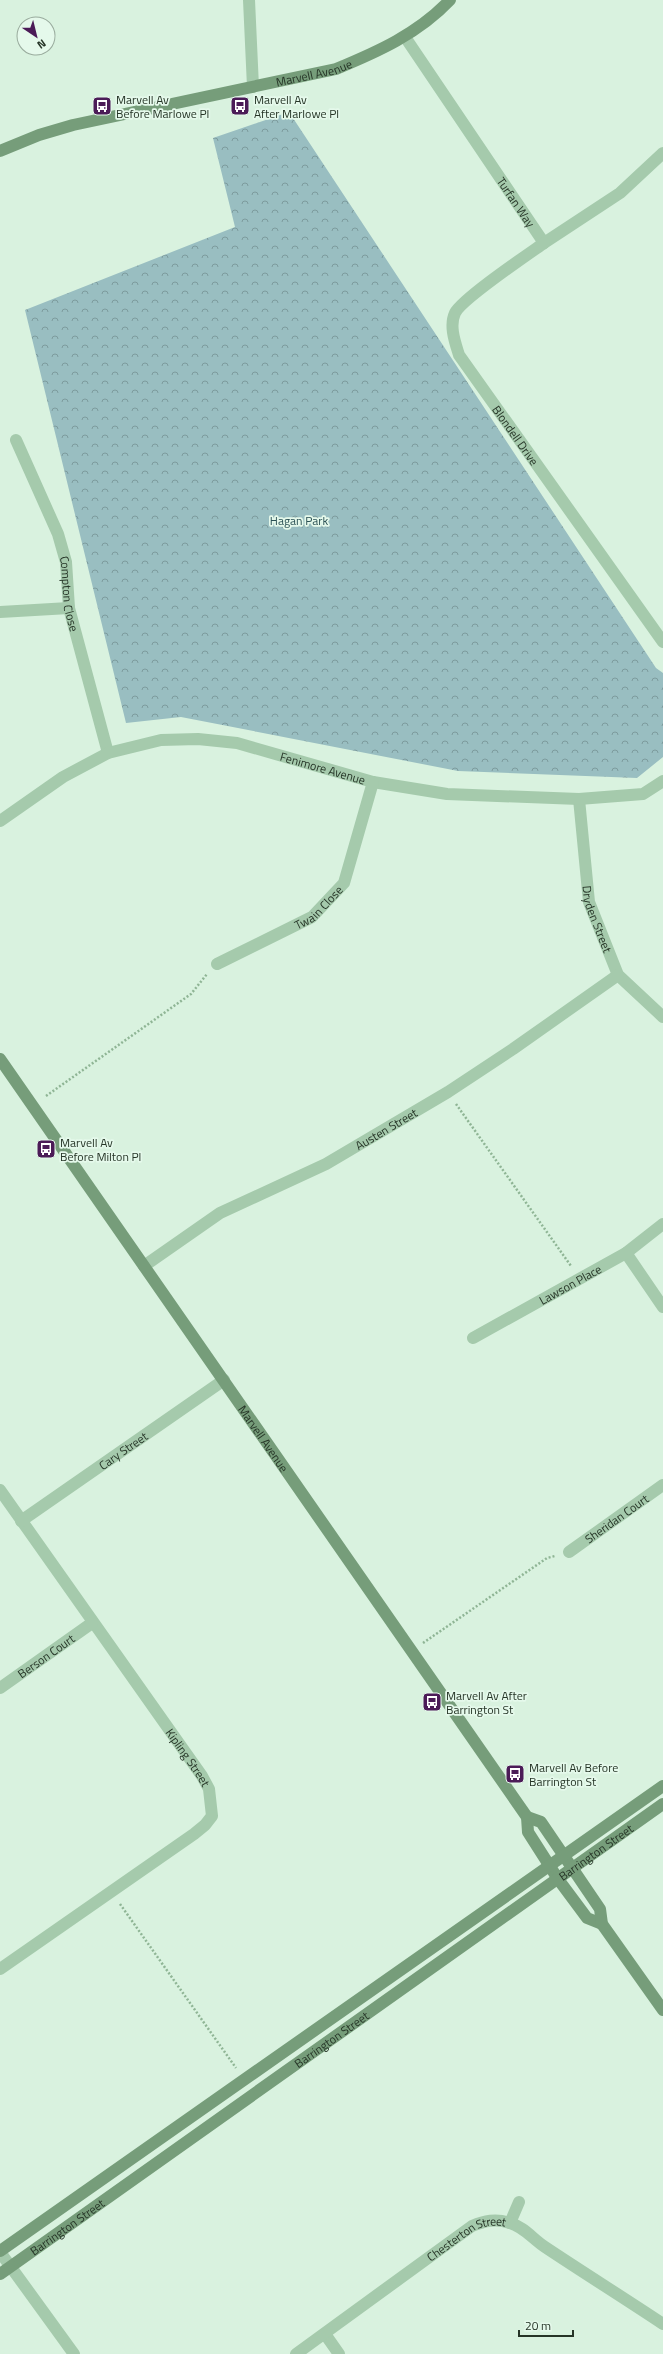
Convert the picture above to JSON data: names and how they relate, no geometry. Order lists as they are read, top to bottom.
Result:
{
  "streets": {
    "street": [
      "Marvell Avenue",
      "Turfan Way",
      "Blondell Drive",
      "Compton Close",
      "Fenimore Avenue",
      "Twain Close",
      "Dryden Street",
      "Austen Street",
      "Lawson Place",
      "Cary Street",
      "Sheridan Court",
      "Berson Court",
      "Kipling Street",
      "Barrington Street",
      "Chesterton Street"
    ]
  },
  "crossings": [
    ["Marvell Avenue", "Turfan Way"],
    ["Marvell Avenue", "Austen Street"],
    ["Marvell Avenue", "Cary Street"],
    ["Marvell Avenue", "Barrington Street"],
    ["Turfan Way", "Blondell Drive"],
    ["Compton Close", "Fenimore Avenue"],
    ["Fenimore Avenue", "Twain Close"],
    ["Fenimore Avenue", "Dryden Street"],
    ["Dryden Street", "Austen Street"],
    ["Cary Street", "Kipling Street"],
    ["Berson Court", "Kipling Street"]
  ],
  "parks": ["Hagan Park"],
  "places": {
    "bus stop": [
      "Marvell Av Before Marlowe Pl",
      "Marvell Av After Marlowe Pl",
      "Marvell Av Before Milton Pl",
      "Marvell Av After Barrington St",
      "Marvell Av Before Barrington St"
    ]
  },
  "scale_bar": "20 m",
  "north": "bottom right"
}
